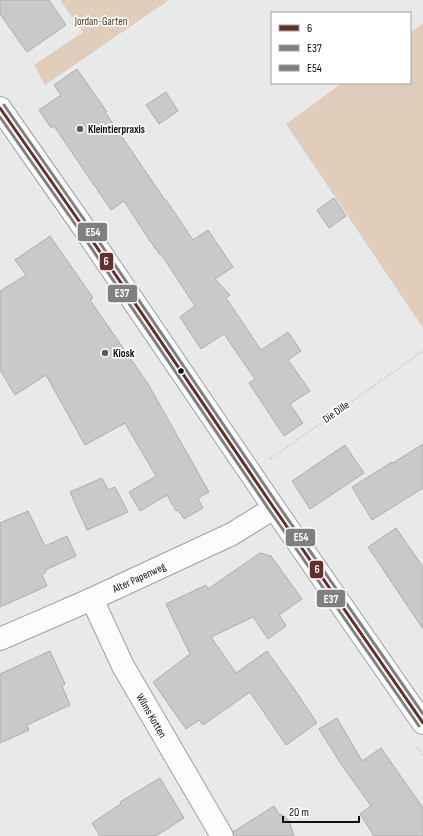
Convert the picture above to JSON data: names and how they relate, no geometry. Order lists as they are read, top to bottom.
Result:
{
  "streets": {
    "street": ["Alter Papenweg", "Wilms Kotten"],
    "path": ["Die Dille"]
  },
  "crossings": [
    ["Alter Papenweg", "Wilms Kotten"]
  ],
  "parks": ["Jordan-Garten"],
  "places": ["Kleintierpraxis", "Kiosk"],
  "lines": ["transit line E54", "transit line 6", "transit line E37"],
  "legend": ["6", "E37", "E54"],
  "scale_bar": "20 m"
}
